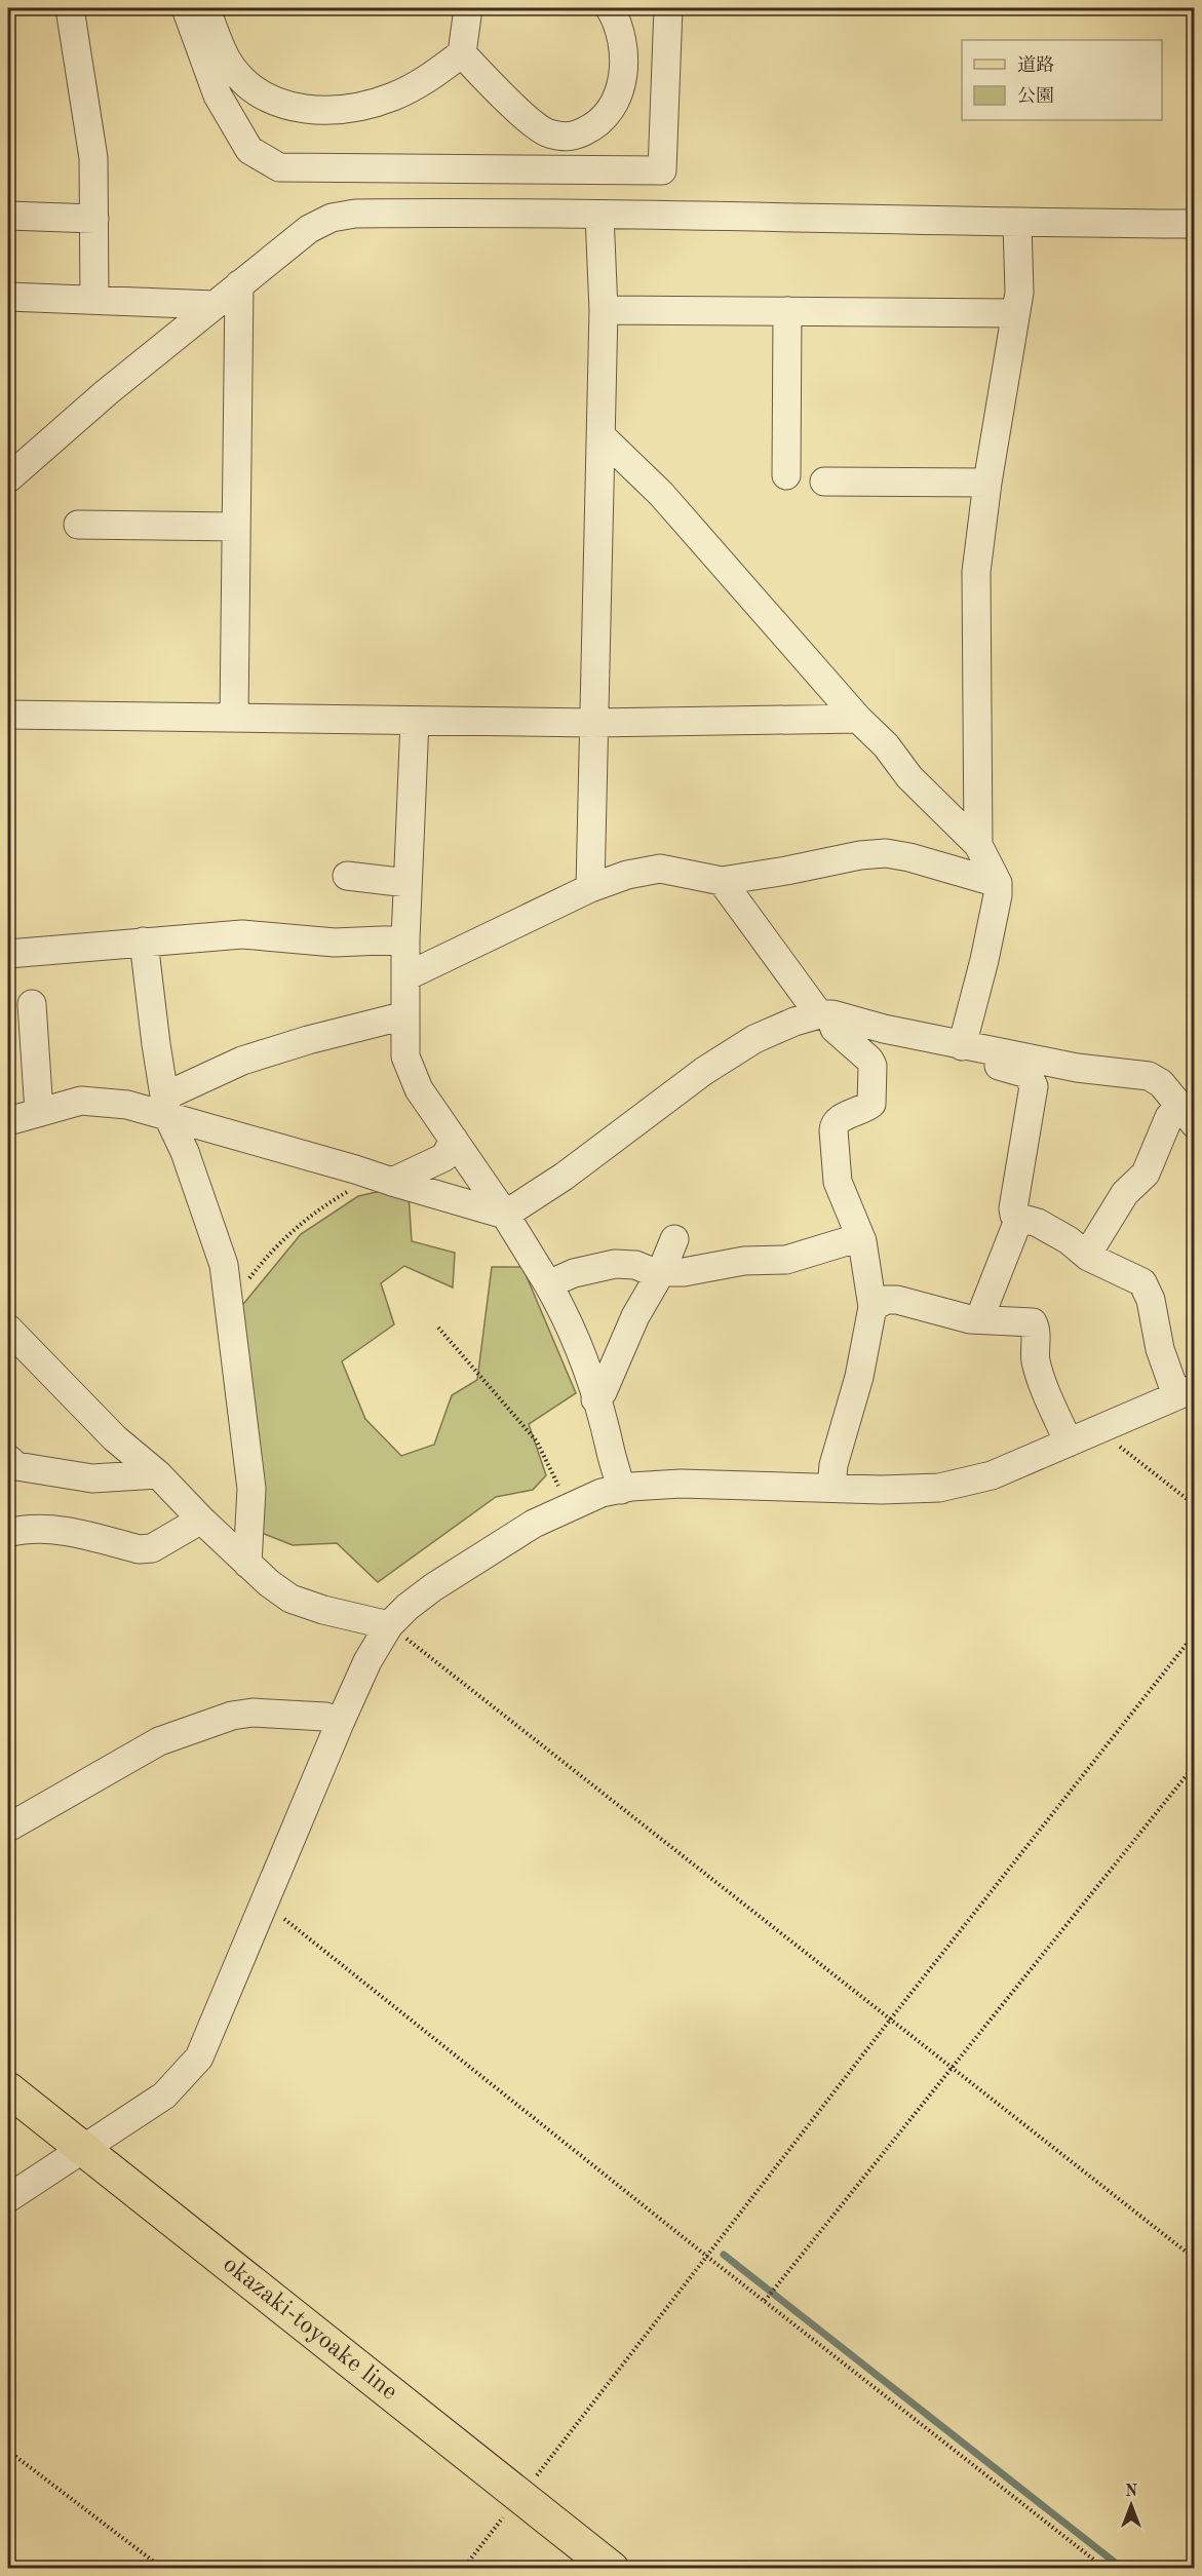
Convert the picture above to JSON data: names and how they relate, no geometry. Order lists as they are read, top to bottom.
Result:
{
  "streets": {
    "main road": ["okazaki-toyoake line"]
  },
  "legend": ["道路", "公園"],
  "north": "top"
}
